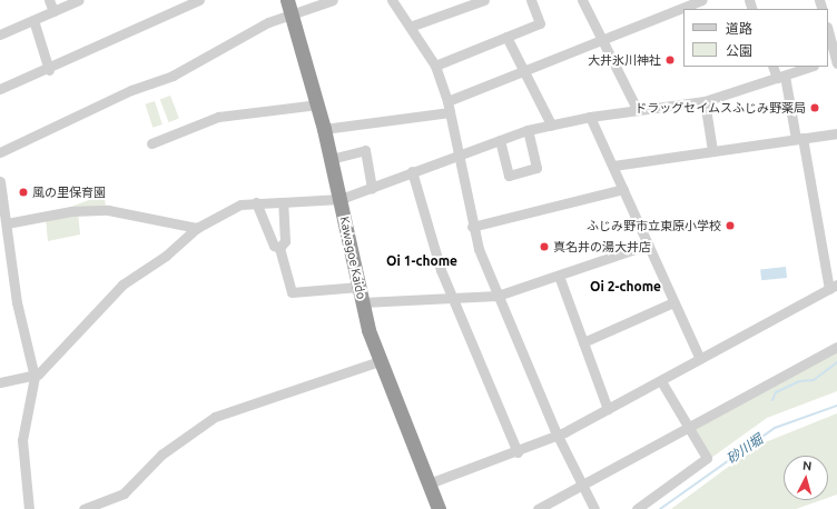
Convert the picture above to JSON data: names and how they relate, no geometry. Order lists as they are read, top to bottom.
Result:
{
  "streets": {
    "highway": ["Kawagoe Kaido"]
  },
  "districts": ["Oi 1-chome", "Oi 2-chome"],
  "water": ["砂川堀"],
  "places": [
    "大井氷川神社",
    "ドラッグセイムスふじみ野薬局",
    "風の里保育園",
    "ふじみ野市立東原小学校",
    "真名井の湯大井店"
  ],
  "legend": ["道路", "公園"],
  "north": "top"
}
